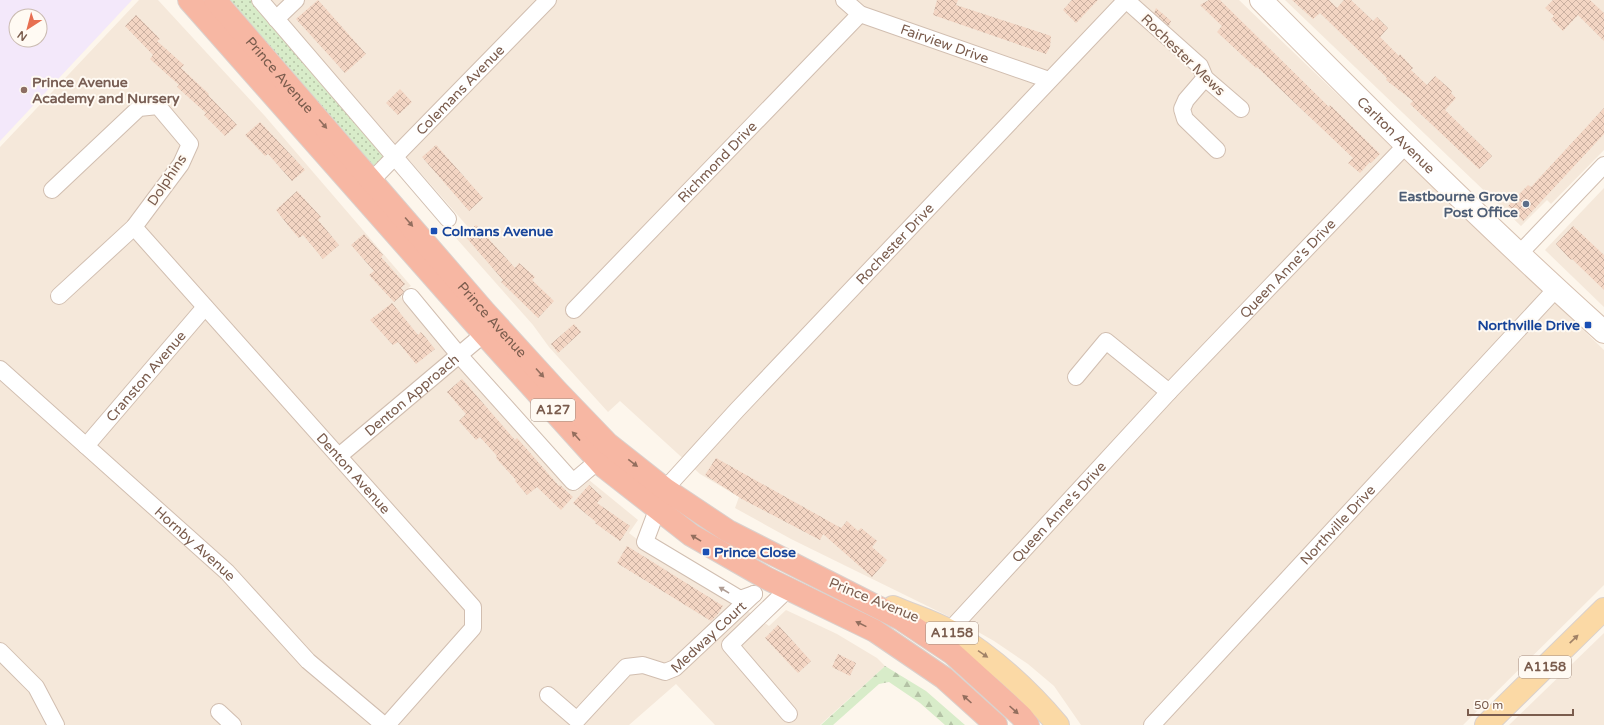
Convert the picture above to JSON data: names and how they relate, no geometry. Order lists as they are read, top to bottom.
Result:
{
  "streets": {
    "highway": ["Prince Avenue", "A127"],
    "main road": ["A1158"],
    "street": [
      "Fairview Drive",
      "Rochester Mews",
      "Colemans Avenue",
      "Carlton Avenue",
      "Richmond Drive",
      "Dolphins",
      "Rochester Drive",
      "Queen Anne's Drive",
      "Cranston Avenue",
      "Denton Approach",
      "Denton Avenue",
      "Northville Drive",
      "Hornby Avenue",
      "Medway Court"
    ]
  },
  "crossings": [
    ["Fairview Drive", "Richmond Drive"],
    ["Fairview Drive", "Rochester Drive"],
    ["Rochester Mews", "Rochester Drive"],
    ["Prince Avenue", "Colemans Avenue"],
    ["Prince Avenue", "Rochester Drive"],
    ["Prince Avenue", "Queen Anne's Drive"],
    ["Prince Avenue", "Denton Approach"],
    ["Prince Avenue", "Medway Court"],
    ["Carlton Avenue", "Queen Anne's Drive"],
    ["Carlton Avenue", "Northville Drive"],
    ["Dolphins", "Denton Avenue"],
    ["Cranston Avenue", "Denton Avenue"],
    ["Cranston Avenue", "Hornby Avenue"],
    ["Denton Approach", "Denton Avenue"]
  ],
  "places": {
    "other": ["Prince Avenue Academy and Nursery", "Eastbourne Grove Post Office"],
    "transit": ["Colmans Avenue", "Northville Drive", "Prince Close"]
  },
  "scale_bar": "50 m",
  "north": "bottom left"
}
